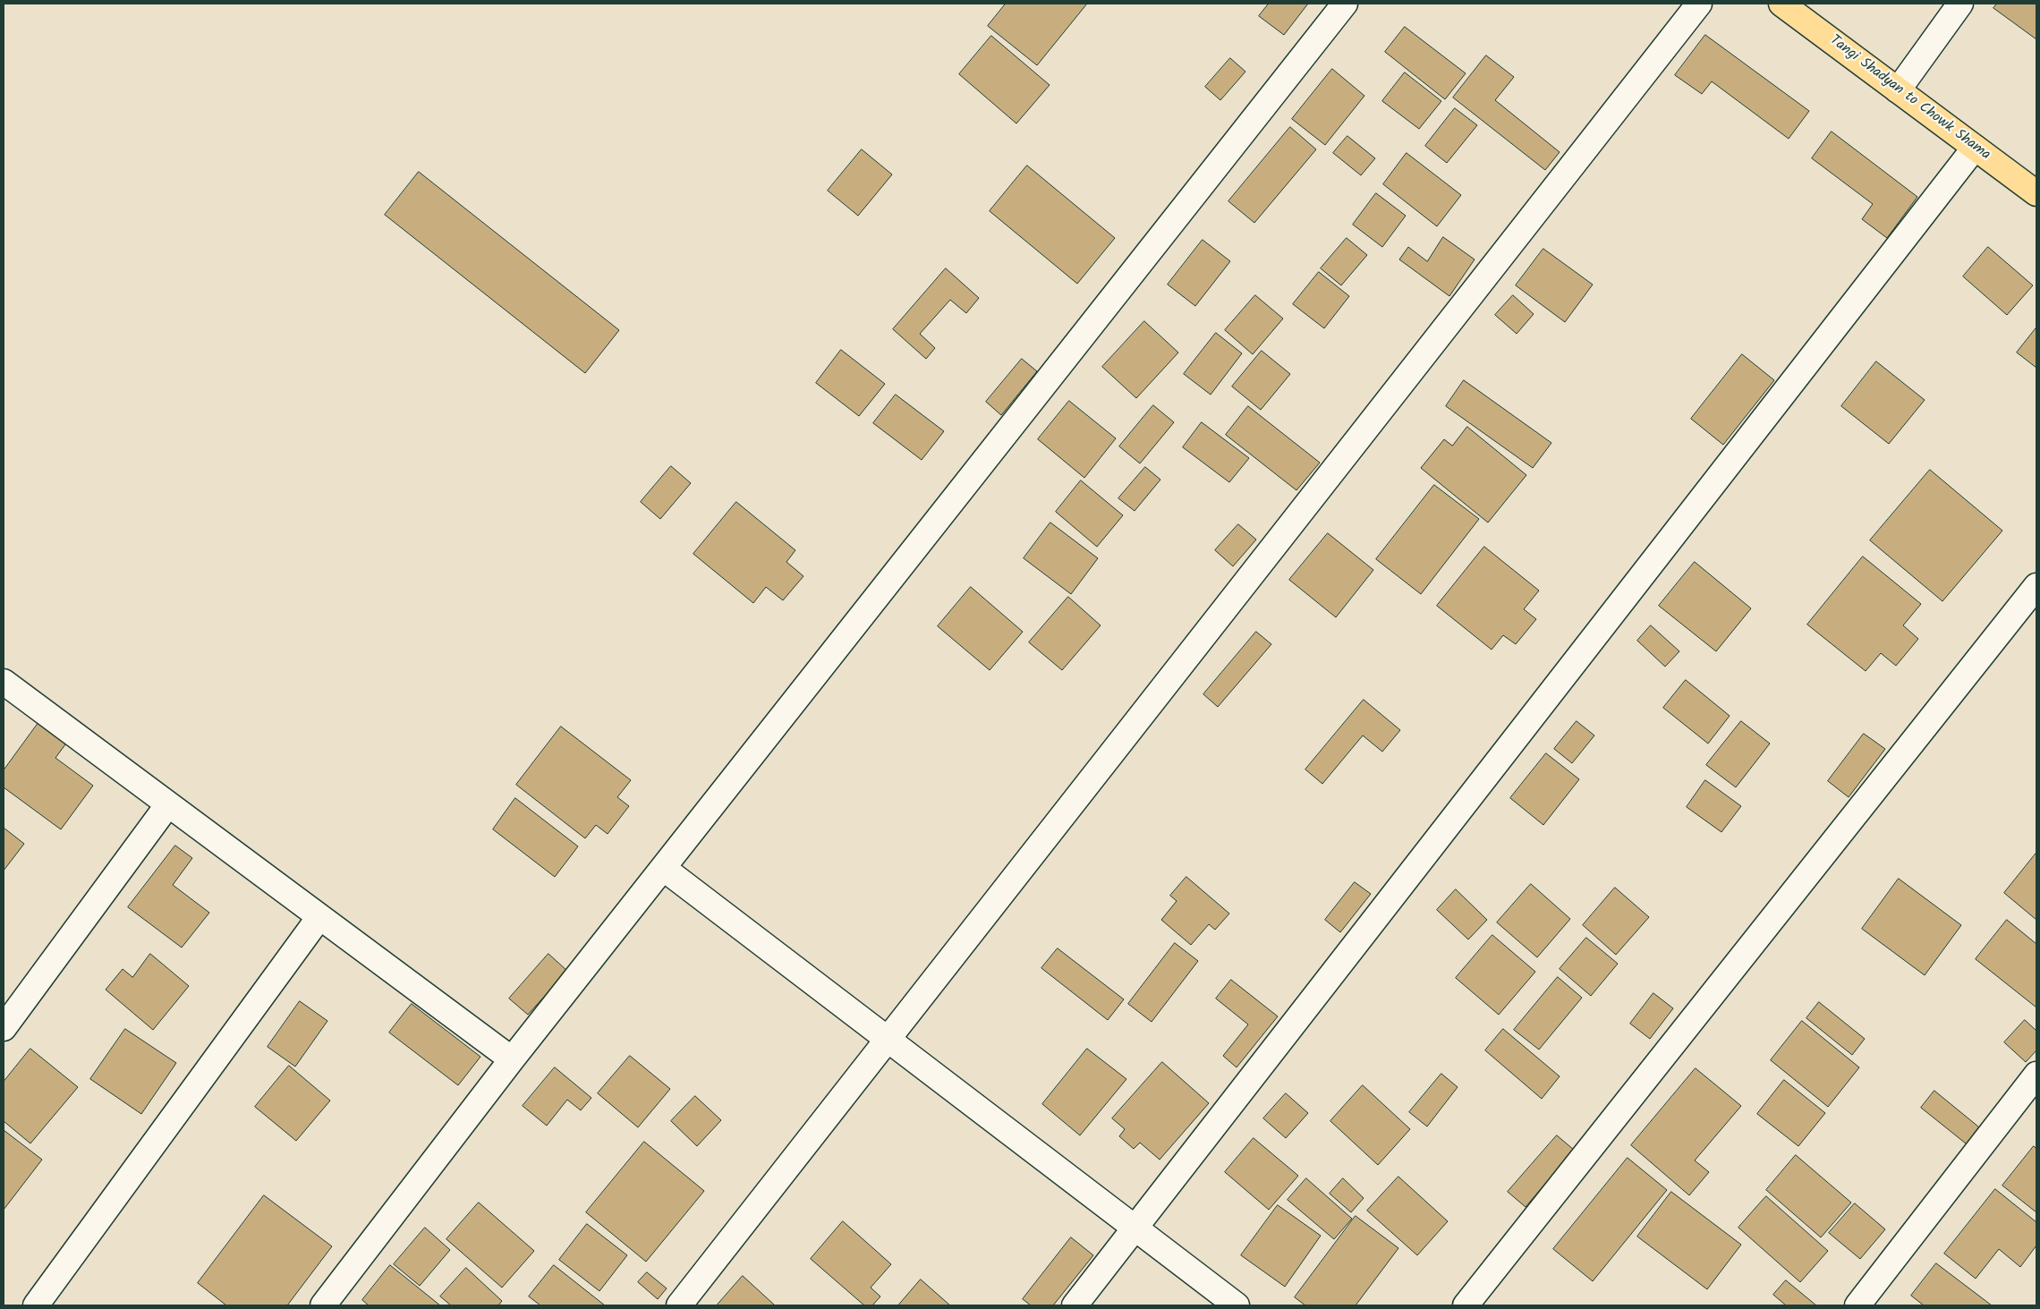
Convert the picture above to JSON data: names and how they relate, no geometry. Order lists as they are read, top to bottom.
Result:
{
  "streets": {
    "main road": ["Tangi Shadyan to Chowk Shama"]
  }
}
